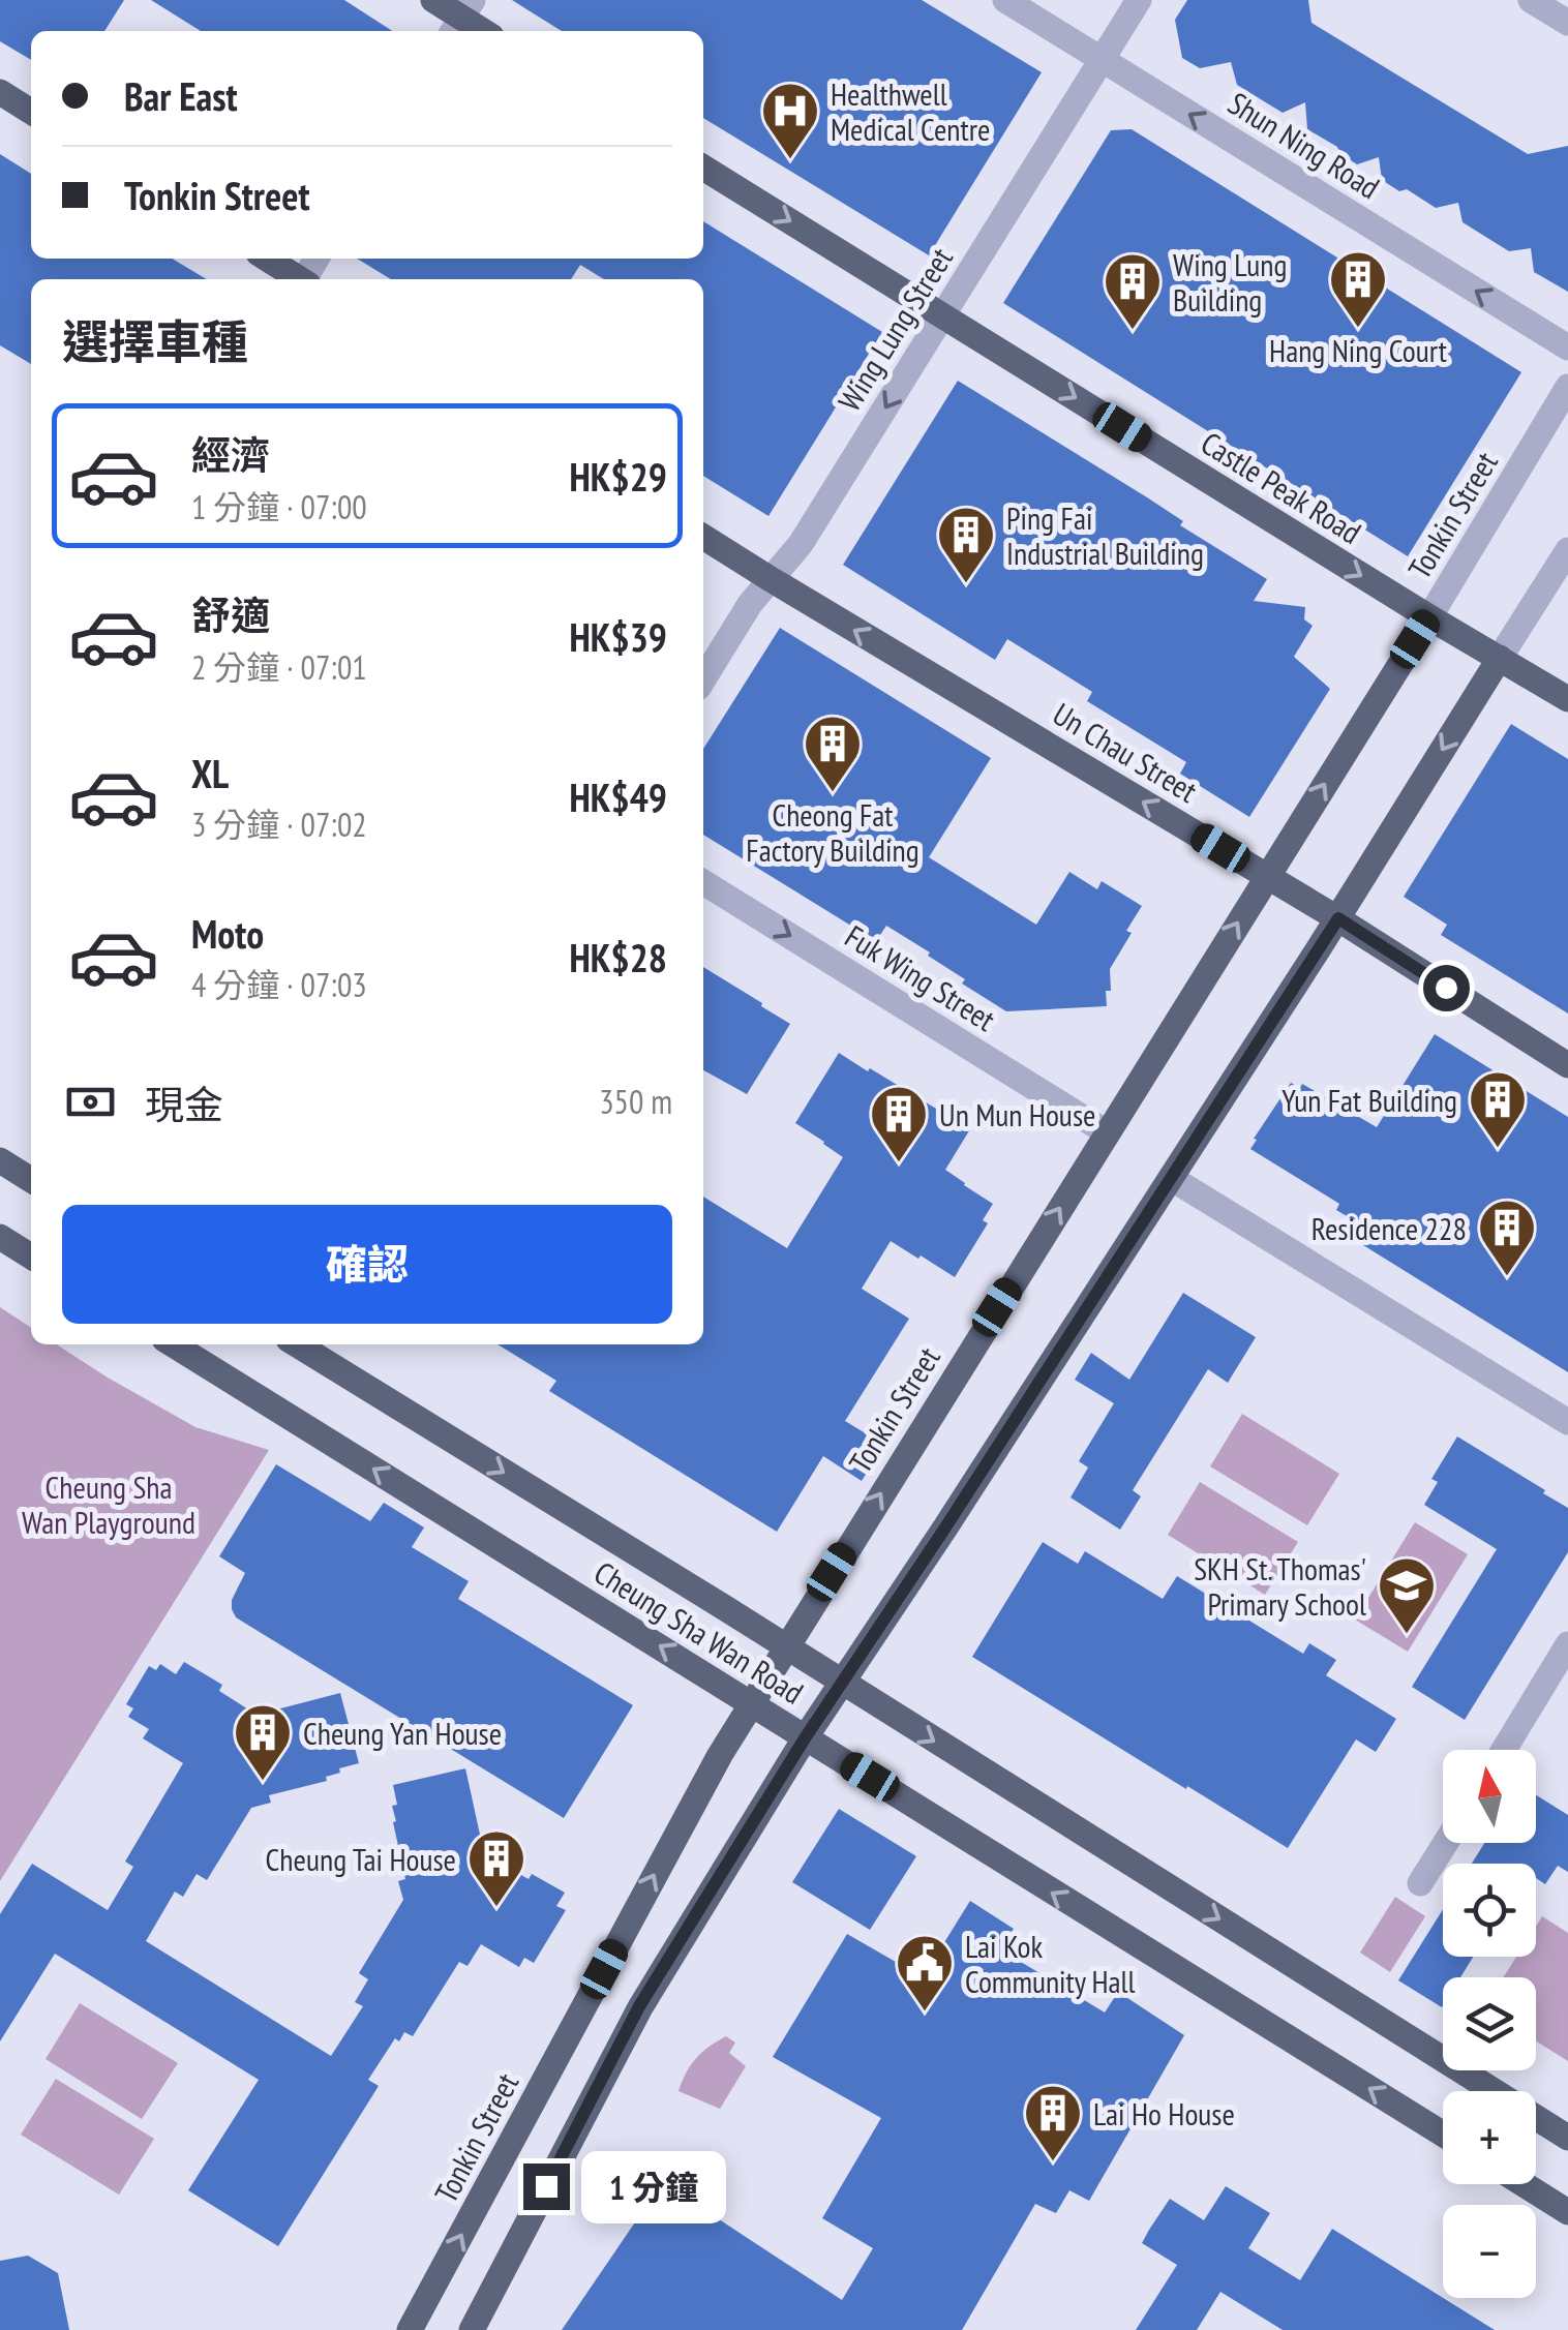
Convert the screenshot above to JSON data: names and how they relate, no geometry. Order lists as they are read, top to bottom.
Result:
{
  "streets": {
    "main road": [
      "Castle Peak Road",
      "Tonkin Street",
      "Un Chau Street",
      "Cheung Sha Wan Road"
    ],
    "street": ["Shun Ning Road", "Wing Lung Street", "Fuk Wing Street"]
  },
  "crossings": [
    ["Shun Ning Road", "Wing Lung Street"],
    ["Wing Lung Street", "Castle Peak Road"],
    ["Wing Lung Street", "Un Chau Street"],
    ["Castle Peak Road", "Tonkin Street"],
    ["Tonkin Street", "Un Chau Street"],
    ["Tonkin Street", "Fuk Wing Street"],
    ["Tonkin Street", "Cheung Sha Wan Road"]
  ],
  "one_way": [
    "Shun Ning Road",
    "Wing Lung Street",
    "Castle Peak Road",
    "Tonkin Street",
    "Un Chau Street",
    "Fuk Wing Street"
  ],
  "parks": ["Cheung Sha Wan Playground"],
  "places": {
    "hospital": ["Healthwell Medical Centre"],
    "building": [
      "Hang Ning Court",
      "Wing Lung Building",
      "Ping Fai Industrial Building",
      "Cheong Fat Factory Building",
      "Yun Fat Building",
      "Un Mun House",
      "Residence 228",
      "Cheung Yan House",
      "Cheung Tai House",
      "Lai Ho House"
    ],
    "school or university": ["SKH St. Thomas' Primary School"],
    "public building": ["Lai Kok Community Hall"]
  },
  "north": "top",
  "page": {
    "banner": ["Bar East", "Tonkin Street"],
    "heading": "選擇車種",
    "list": [
      {
        "name": "經濟",
        "note": "1 分鐘 · 07:00",
        "value": "HK$29"
      },
      {
        "name": "舒適",
        "note": "2 分鐘 · 07:01",
        "value": "HK$39"
      },
      {
        "name": "XL",
        "note": "3 分鐘 · 07:02",
        "value": "HK$49"
      },
      {
        "name": "Moto",
        "note": "4 分鐘 · 07:03",
        "value": "HK$28"
      }
    ],
    "pay": ["現金", "350 m"],
    "buttons": "確認",
    "map_buttons": ["+", "−"],
    "bubble": "1 分鐘"
  }
}
